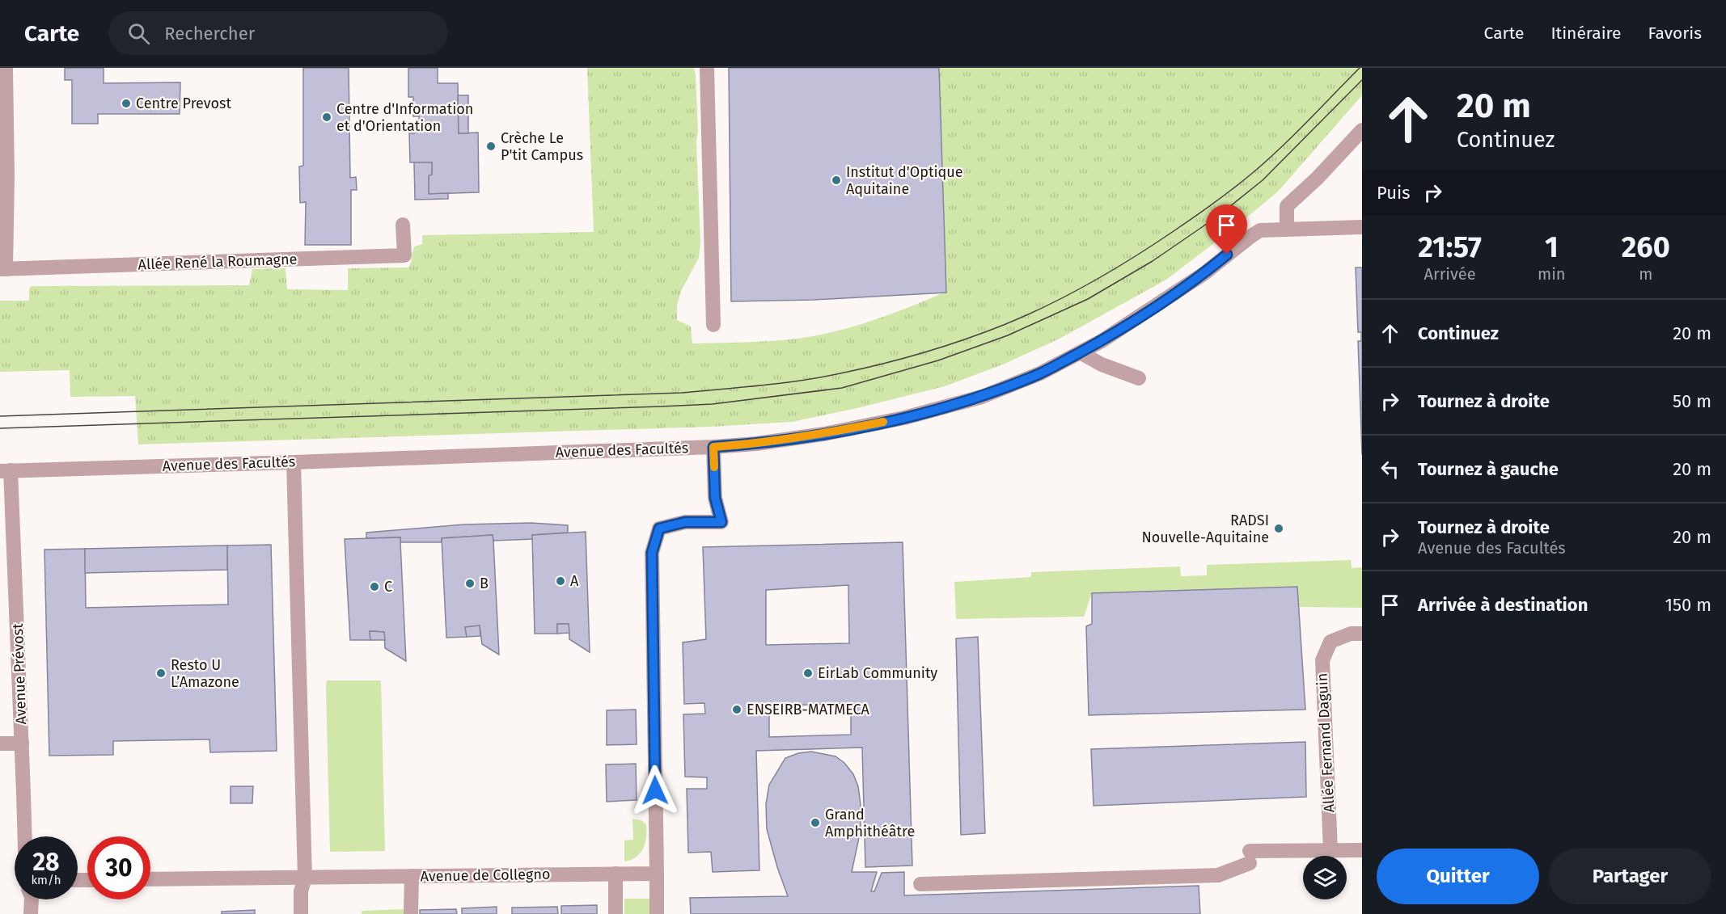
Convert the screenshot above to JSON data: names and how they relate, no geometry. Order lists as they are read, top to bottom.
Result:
{
  "streets": {
    "street": [
      "Allée René la Roumagne",
      "Avenue des Facultés",
      "Avenue Prévost",
      "Allée Fernand Daguin",
      "Avenue de Collegno"
    ]
  },
  "crossings": [
    ["Avenue des Facultés", "Avenue Prévost"]
  ],
  "places": [
    "Centre Prevost",
    "Centre d'Information et d'Orientation",
    "Crèche Le P'tit Campus",
    "Institut d'Optique Aquitaine",
    "RADSI Nouvelle-Aquitaine",
    "A",
    "B",
    "C",
    "Resto U L’Amazone",
    "EirLab Community",
    "ENSEIRB-MATMECA",
    "Grand Amphithéâtre"
  ],
  "page": {
    "header": "Carte",
    "search": "Rechercher",
    "nav": ["Carte", "Itinéraire", "Favoris"],
    "turn": ["20 m", "Continuez"],
    "then": "Puis",
    "eta": [
      "21:57",
      "Arrivée",
      "1",
      "min",
      "260",
      "m"
    ],
    "list": [
      {
        "name": "Continuez",
        "value": "20 m"
      },
      {
        "name": "Tournez à droite",
        "value": "50 m"
      },
      {
        "name": "Tournez à gauche",
        "value": "20 m"
      },
      {
        "name": "Tournez à droite",
        "note": "Avenue des Facultés",
        "value": "20 m"
      },
      {
        "name": "Arrivée à destination",
        "value": "150 m"
      }
    ],
    "speed": "28 km/h",
    "limit": "30",
    "buttons": ["Quitter", "Partager"]
  }
}
